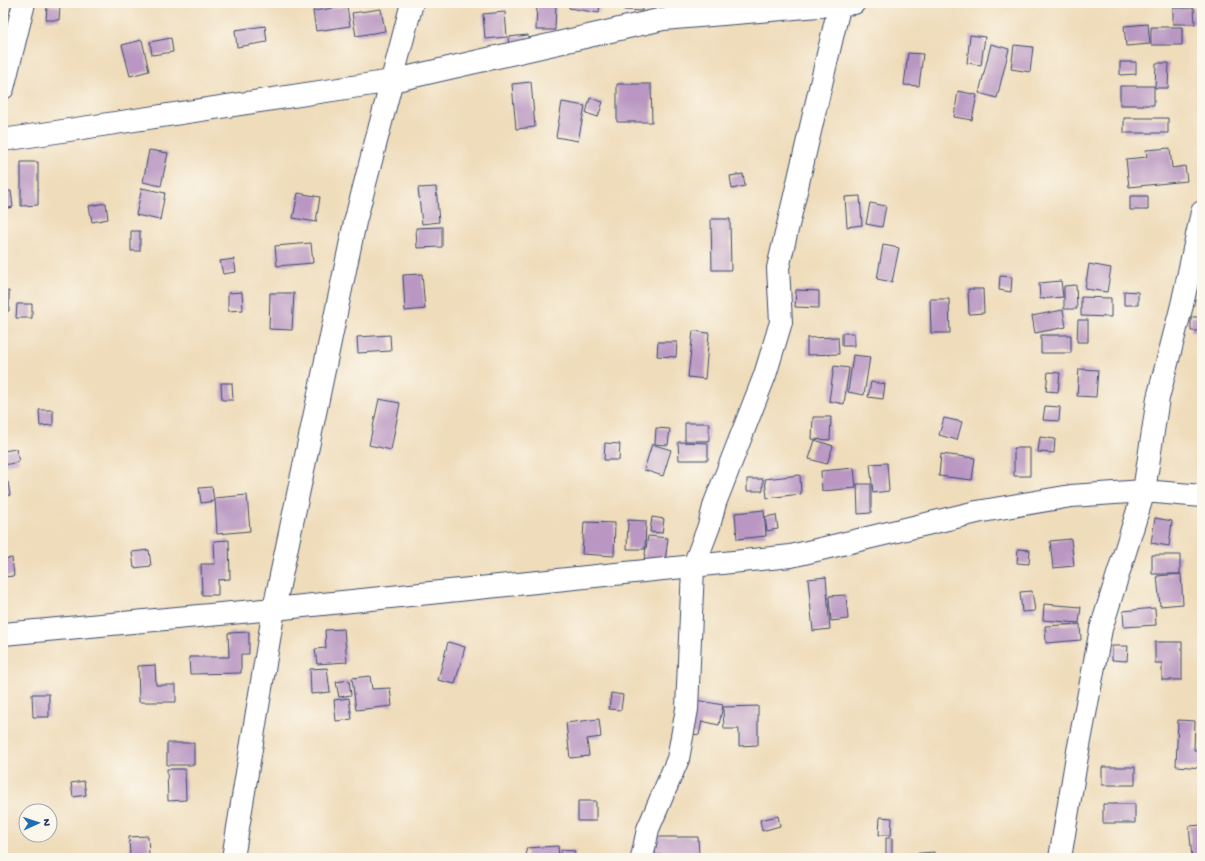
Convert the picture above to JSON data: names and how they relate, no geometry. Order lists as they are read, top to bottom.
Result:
{
  "north": "right"
}
